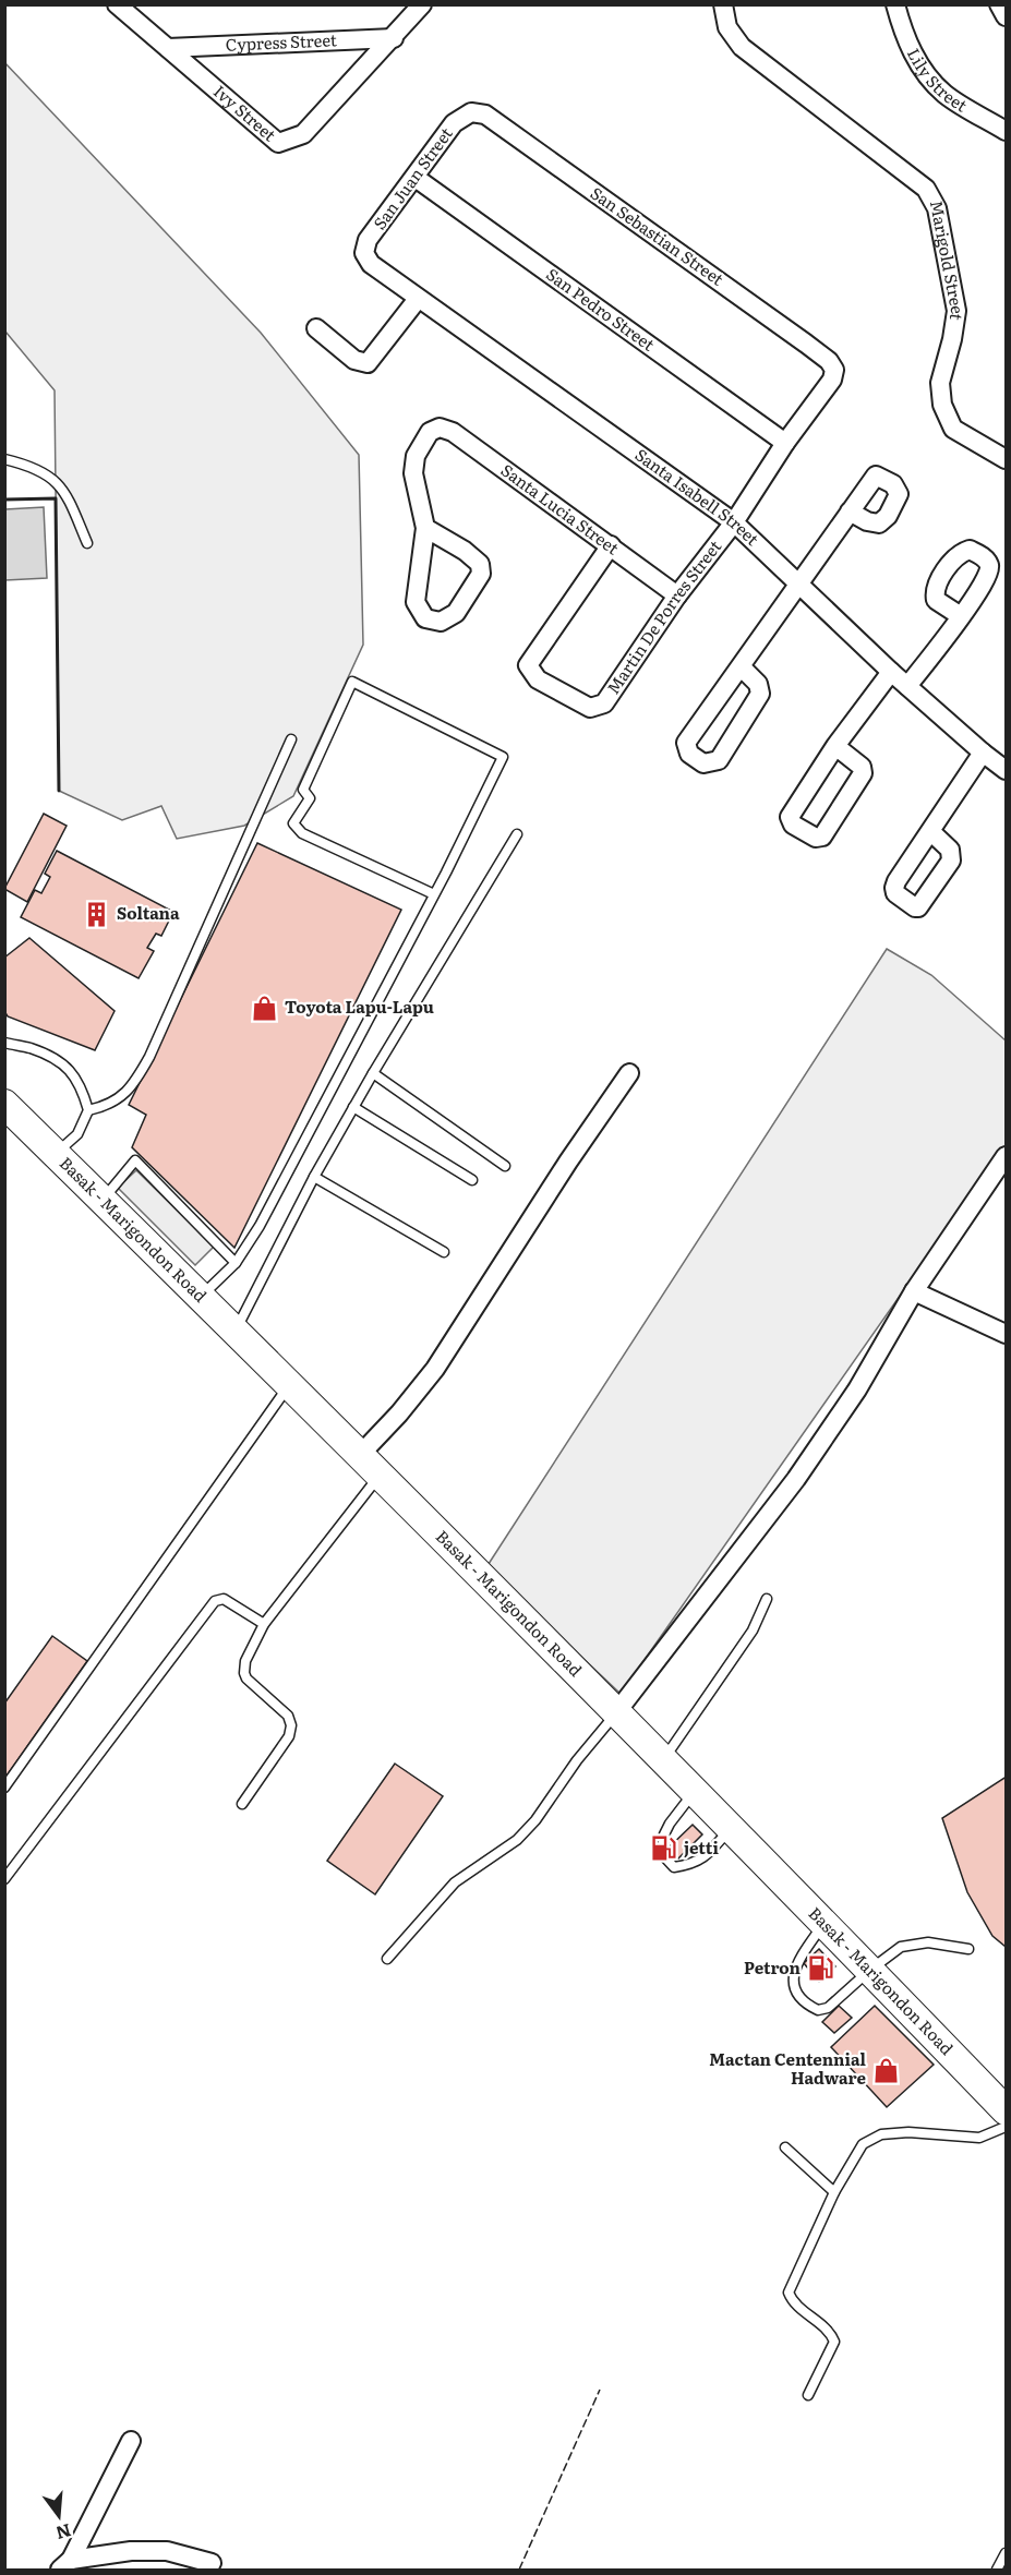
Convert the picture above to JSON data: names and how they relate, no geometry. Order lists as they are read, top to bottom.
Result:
{
  "streets": {
    "main road": ["Basak - Marigondon Road"],
    "street": [
      "Cypress Street",
      "Lily Street",
      "Ivy Street",
      "San Juan Street",
      "San Sebastian Street",
      "Marigold Street",
      "San Pedro Street",
      "Santa Isabell Street",
      "Santa Lucia Street",
      "Martin De Porres Street"
    ]
  },
  "crossings": [
    ["Cypress Street", "Ivy Street"],
    ["San Juan Street", "San Sebastian Street"],
    ["San Juan Street", "San Pedro Street"],
    ["San Juan Street", "Santa Isabell Street"],
    ["San Sebastian Street", "Martin De Porres Street"],
    ["San Pedro Street", "Martin De Porres Street"],
    ["Santa Isabell Street", "Martin De Porres Street"],
    ["Santa Lucia Street", "Martin De Porres Street"]
  ],
  "places": {
    "building": ["Soltana"],
    "shop": ["Toyota Lapu-Lapu", "Mactan Centennial Hadware"],
    "fuel station": ["jetti", "Petron"]
  },
  "north": "bottom"
}
